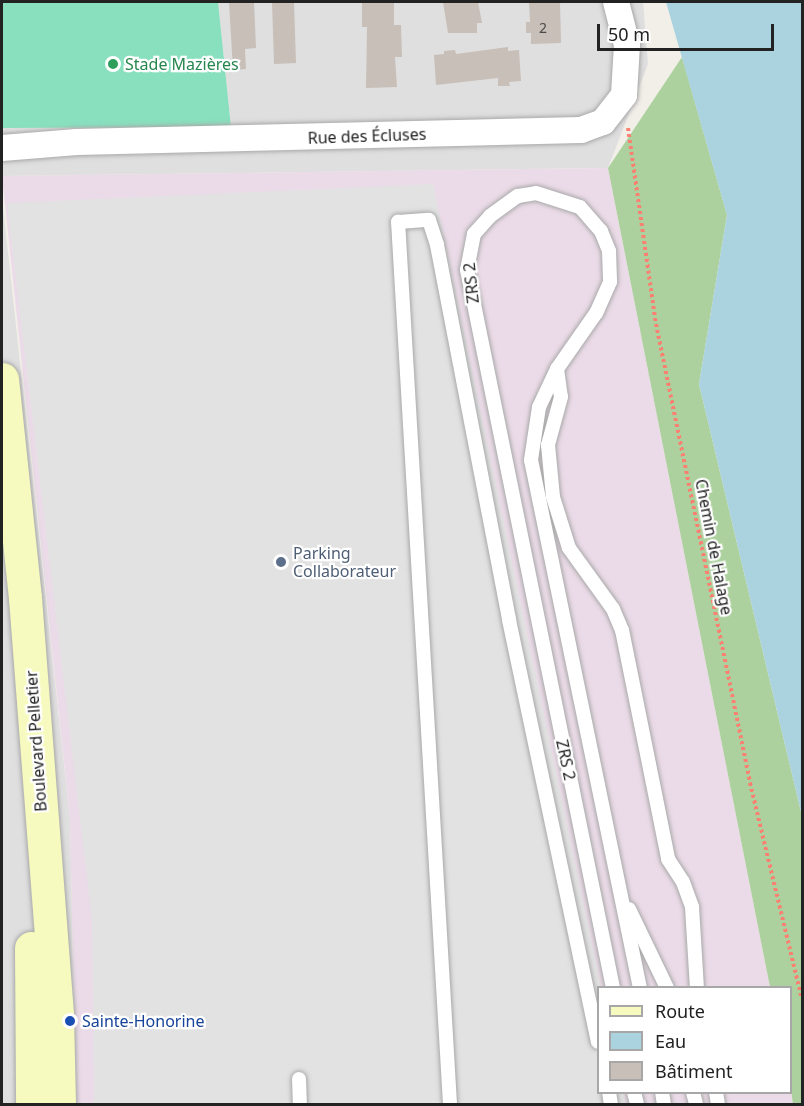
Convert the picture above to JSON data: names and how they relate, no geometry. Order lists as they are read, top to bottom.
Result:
{
  "streets": {
    "main road": ["Boulevard Pelletier"],
    "street": ["Rue des Écluses"],
    "lane": ["ZRS 2"],
    "path": ["Chemin de Halage"]
  },
  "crossings": [
    ["Rue des Écluses", "Chemin de Halage"]
  ],
  "places": ["Stade Mazières", "Parking Collaborateur", "Sainte-Honorine"],
  "house_numbers": ["2"],
  "legend": ["Route", "Eau", "Bâtiment"],
  "scale_bar": "50 m"
}
